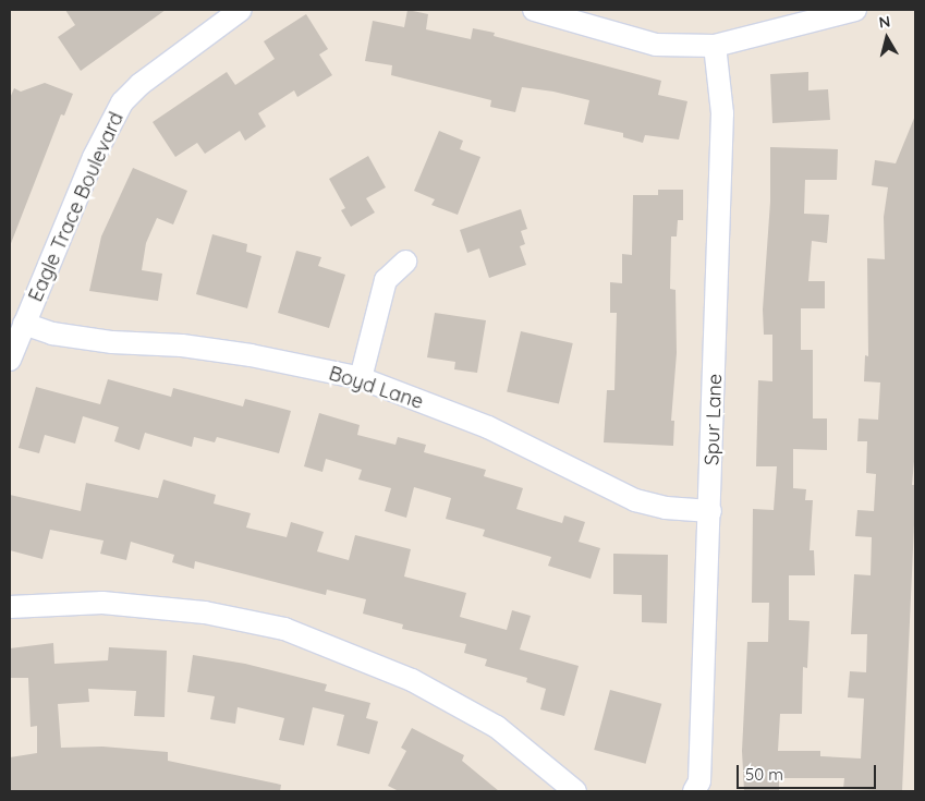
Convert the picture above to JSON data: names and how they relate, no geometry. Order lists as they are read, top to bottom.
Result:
{
  "streets": {
    "street": ["Eagle Trace Boulevard", "Boyd Lane", "Spur Lane"]
  },
  "crossings": [
    ["Eagle Trace Boulevard", "Boyd Lane"],
    ["Boyd Lane", "Spur Lane"]
  ],
  "scale_bar": "50 m",
  "north": "top"
}
